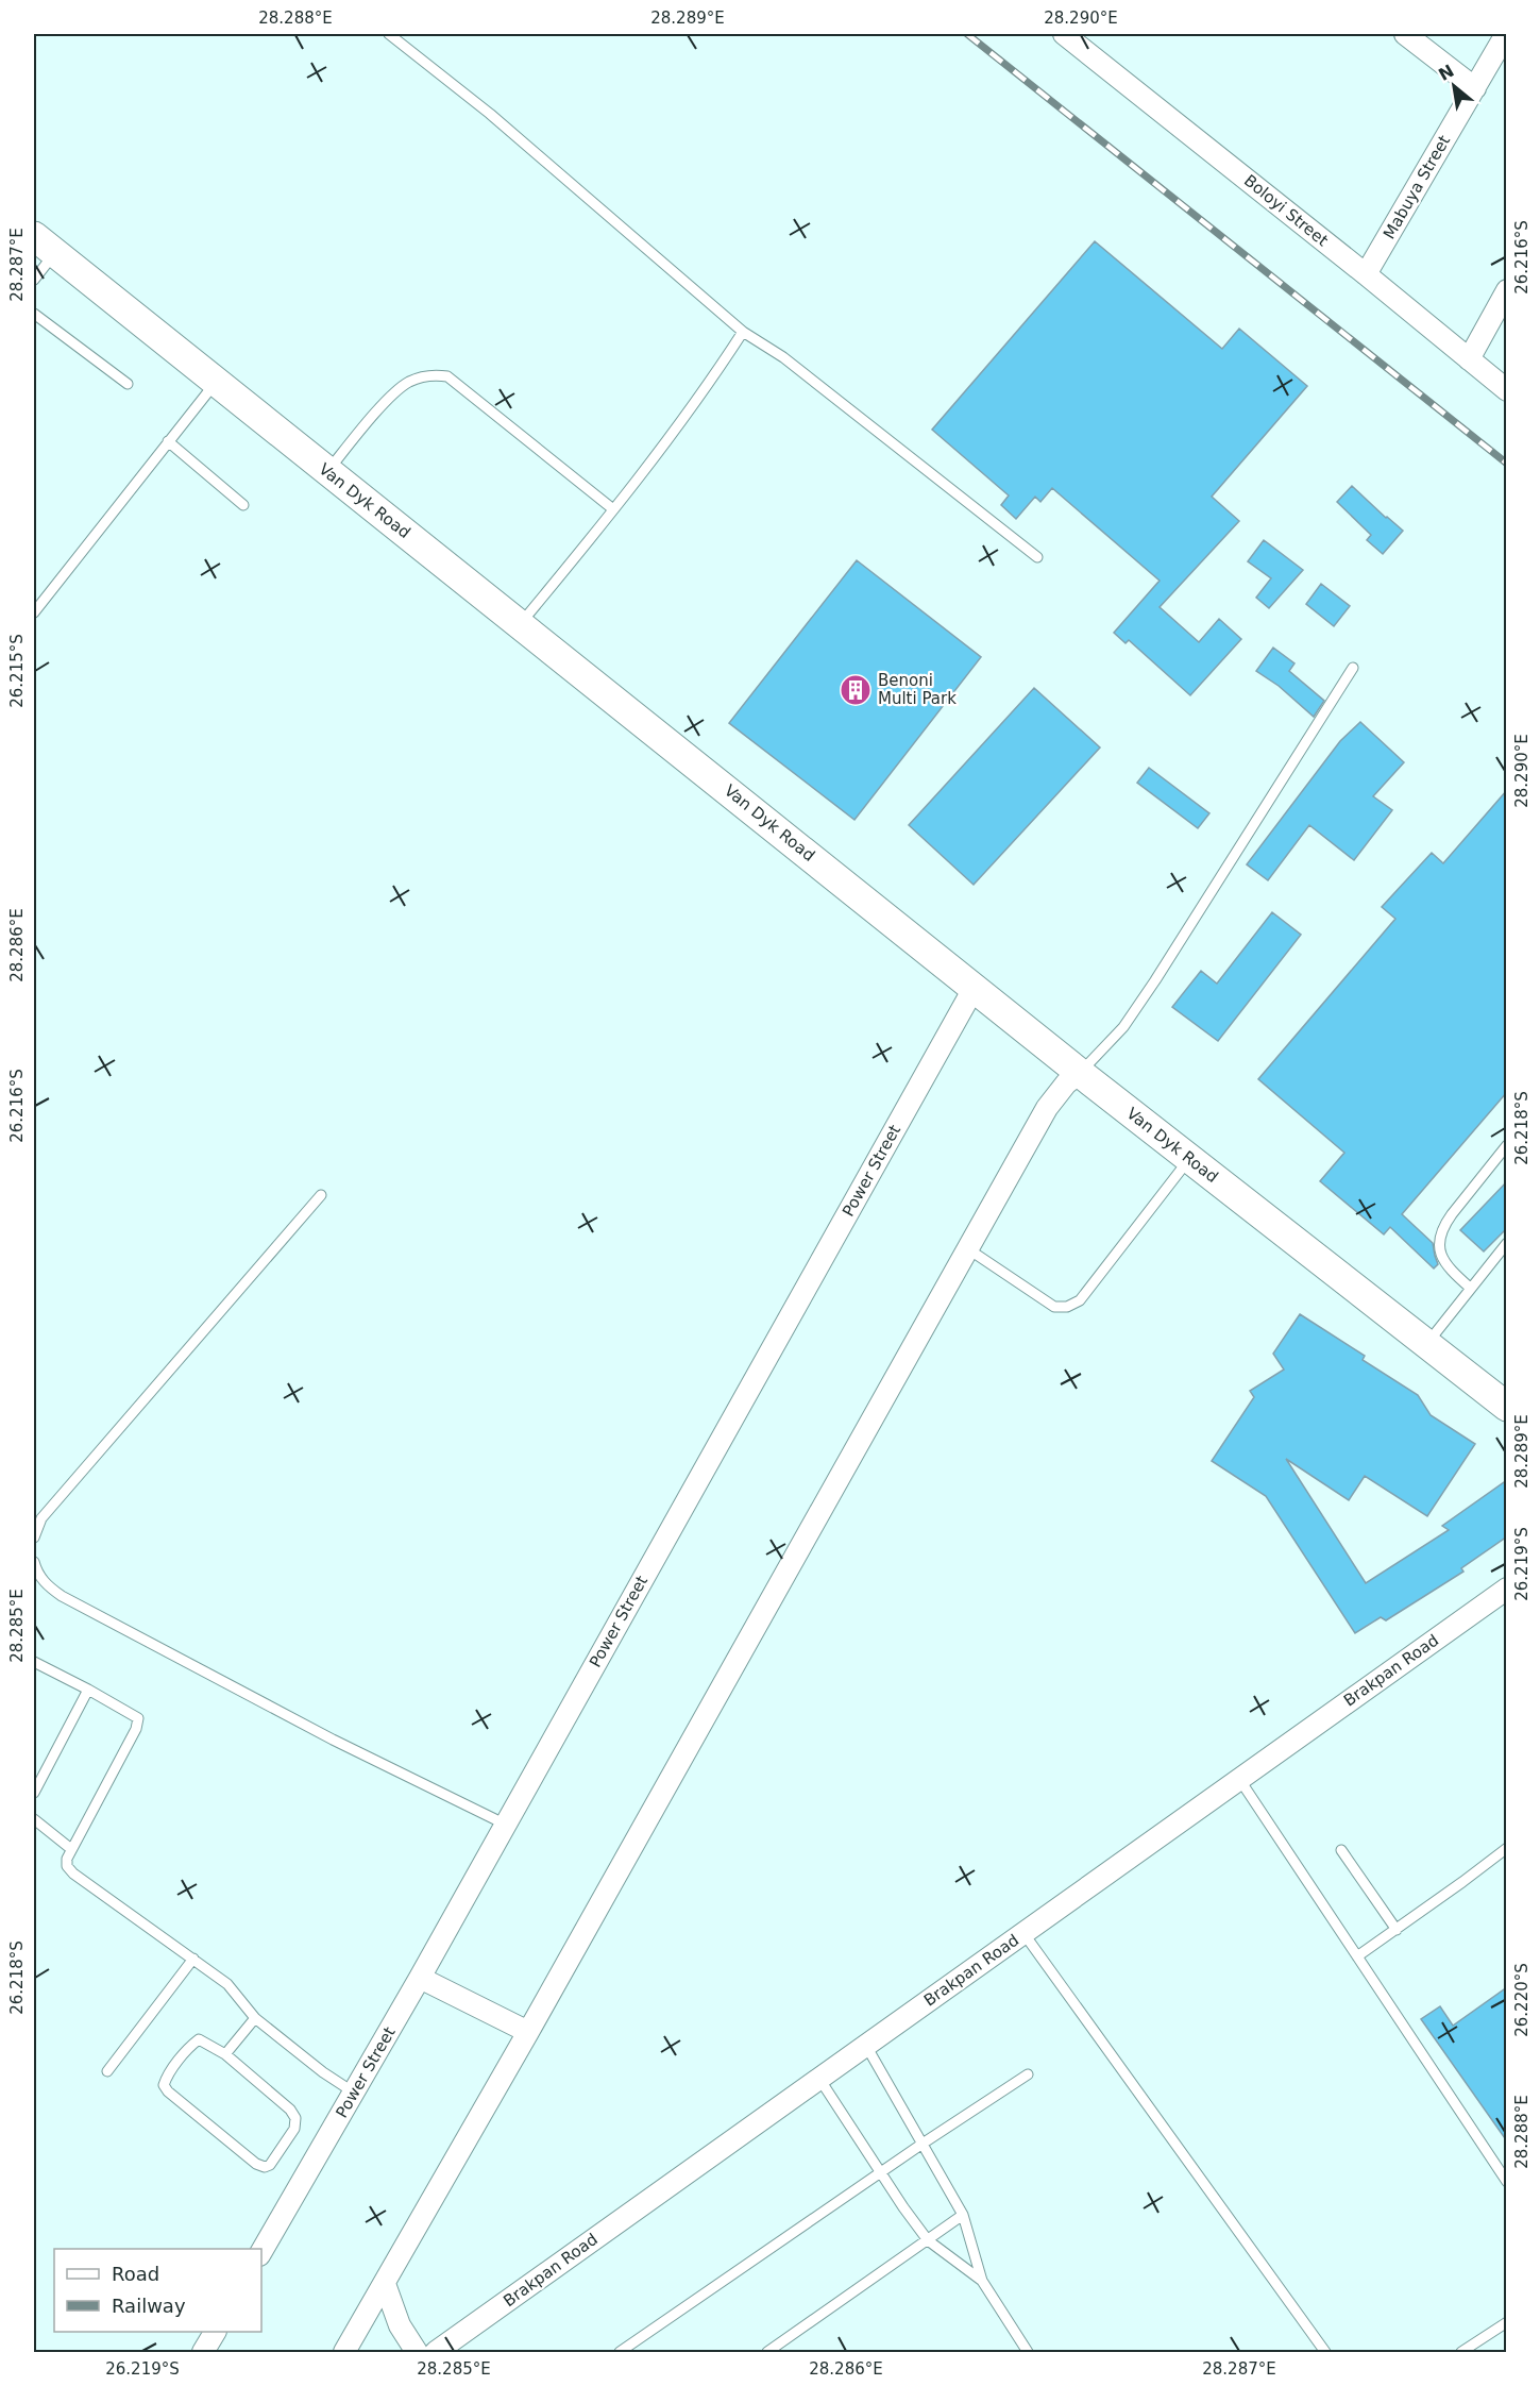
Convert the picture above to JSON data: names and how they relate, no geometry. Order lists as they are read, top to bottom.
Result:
{
  "streets": {
    "main road": ["Van Dyk Road"],
    "street": [
      "Mabuya Street",
      "Boloyi Street",
      "Power Street",
      "Brakpan Road"
    ]
  },
  "crossings": [
    ["Mabuya Street", "Boloyi Street"],
    ["Van Dyk Road", "Power Street"]
  ],
  "places": {
    "building": ["Benoni Multi Park"]
  },
  "legend": ["Road", "Railway"],
  "north": "top left",
  "coordinates": [
    "28.288°E",
    "28.289°E",
    "28.290°E",
    "26.216°S",
    "28.287°E",
    "26.215°S",
    "28.286°E",
    "26.218°S",
    "26.219°S",
    "28.285°E",
    "26.220°S"
  ]
}
